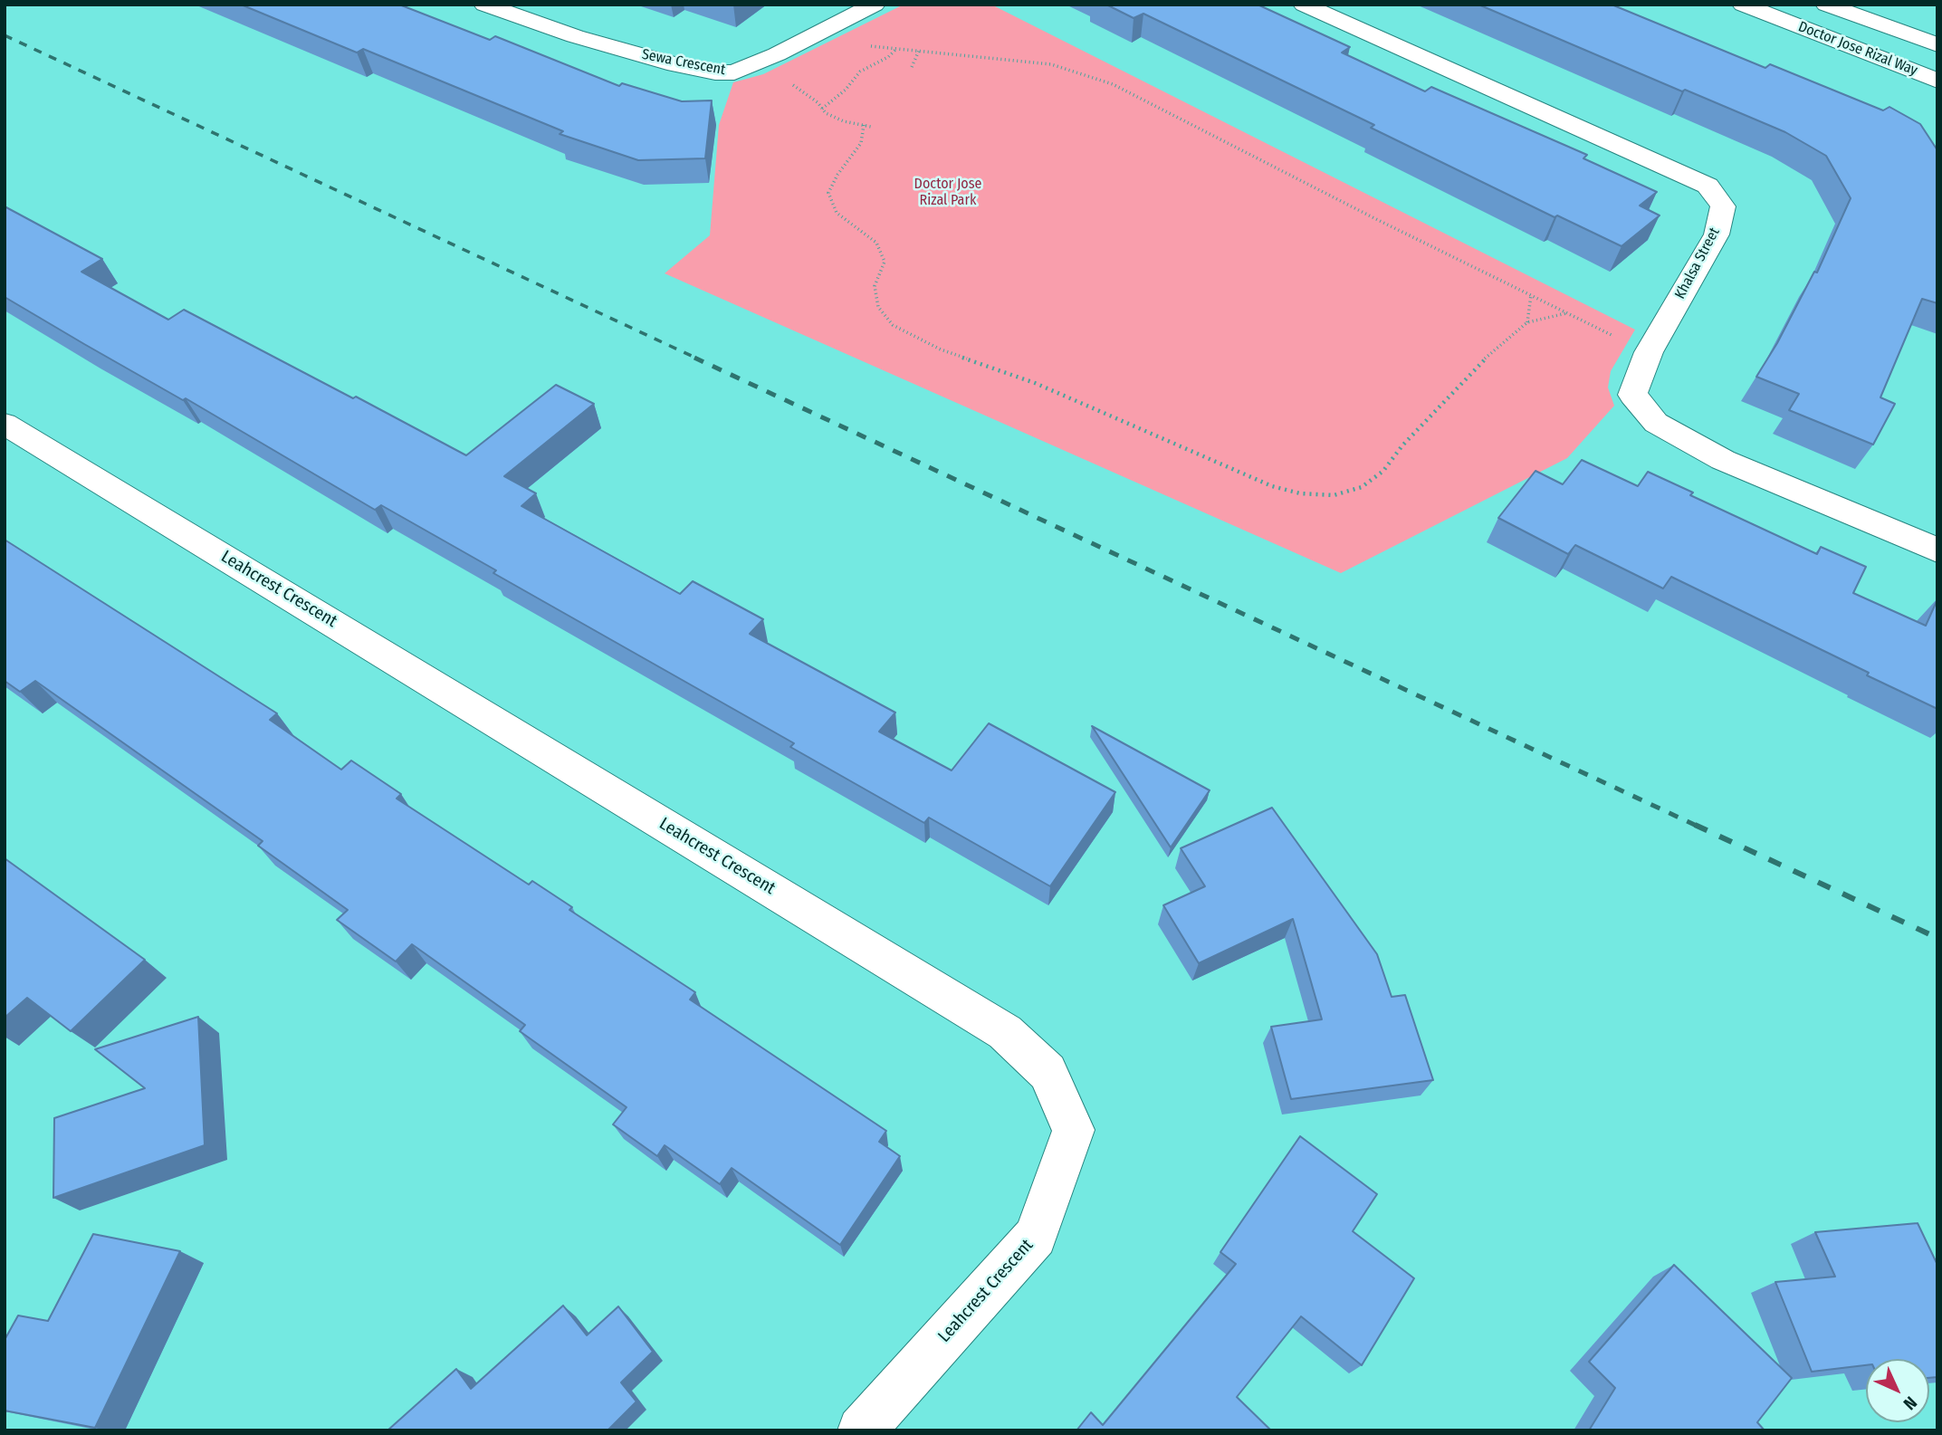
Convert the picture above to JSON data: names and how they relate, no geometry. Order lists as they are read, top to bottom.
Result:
{
  "streets": {
    "street": [
      "Doctor Jose Rizal Way",
      "Sewa Crescent",
      "Khalsa Street",
      "Leahcrest Crescent"
    ]
  },
  "parks": ["Doctor Jose Rizal Park"],
  "north": "bottom right"
}
